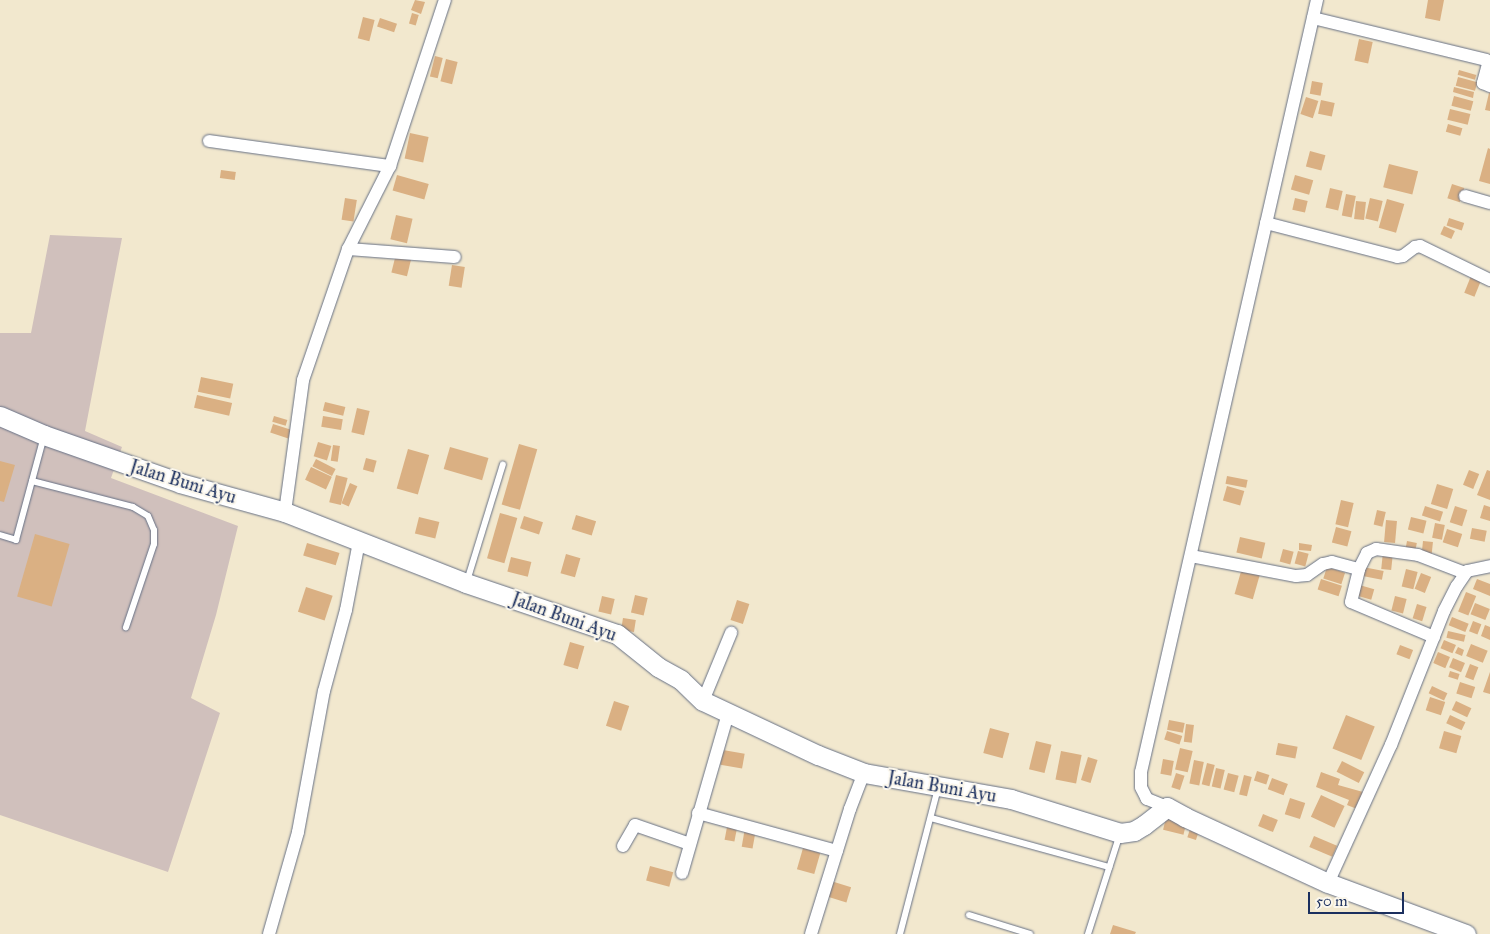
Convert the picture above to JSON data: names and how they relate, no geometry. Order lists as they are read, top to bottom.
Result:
{
  "streets": {
    "main road": ["Jalan Buni Ayu"]
  },
  "scale_bar": "50 m"
}
